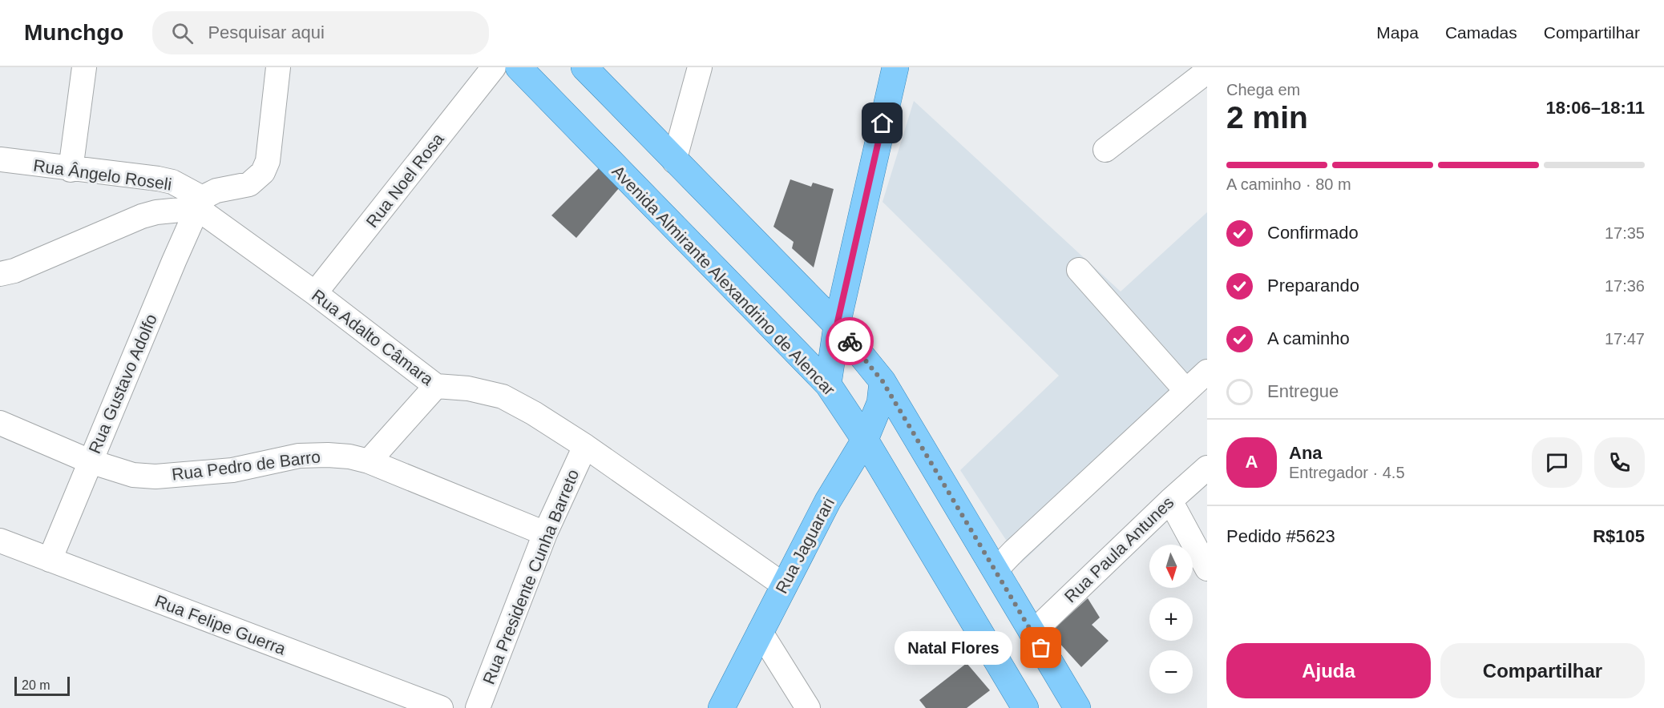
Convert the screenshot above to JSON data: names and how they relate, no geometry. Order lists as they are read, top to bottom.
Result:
{
  "streets": {
    "main road": ["Avenida Almirante Alexandrino de Alencar", "Rua Jaguarari"],
    "street": [
      "Rua Ângelo Roseli",
      "Rua Noel Rosa",
      "Rua Adalto Câmara",
      "Rua Gustavo Adolfo",
      "Rua Pedro de Barro",
      "Rua Paula Antunes",
      "Rua Presidente Cunha Barreto",
      "Rua Felipe Guerra"
    ]
  },
  "crossings": [
    ["Rua Ângelo Roseli", "Rua Adalto Câmara"],
    ["Rua Ângelo Roseli", "Rua Gustavo Adolfo"],
    ["Rua Noel Rosa", "Rua Adalto Câmara"],
    ["Avenida Almirante Alexandrino de Alencar", "Rua Jaguarari"],
    ["Rua Adalto Câmara", "Rua Gustavo Adolfo"],
    ["Rua Adalto Câmara", "Rua Jaguarari"],
    ["Rua Adalto Câmara", "Rua Presidente Cunha Barreto"],
    ["Rua Gustavo Adolfo", "Rua Pedro de Barro"],
    ["Rua Gustavo Adolfo", "Rua Felipe Guerra"],
    ["Rua Pedro de Barro", "Rua Presidente Cunha Barreto"]
  ],
  "places": ["Natal Flores"],
  "scale_bar": "20 m",
  "north": "bottom",
  "page": {
    "header": "Munchgo",
    "search": "Pesquisar aqui",
    "nav": ["Mapa", "Camadas", "Compartilhar"],
    "heading": ["2 min", "Chega em", "18:06–18:11"],
    "panel": [
      "Ana",
      "Entregador · 4.5",
      "Pedido #5623",
      "R$105"
    ],
    "bar": "A caminho · 80 m",
    "list": [
      ["Confirmado", "17:35"],
      ["Preparando", "17:36"],
      ["A caminho", "17:47"],
      "Entregue"
    ],
    "round": "A",
    "map_buttons": ["+", "−"],
    "bubble": "Natal Flores",
    "buttons": ["Ajuda", "Compartilhar"],
    "scale": "20 m"
  }
}
